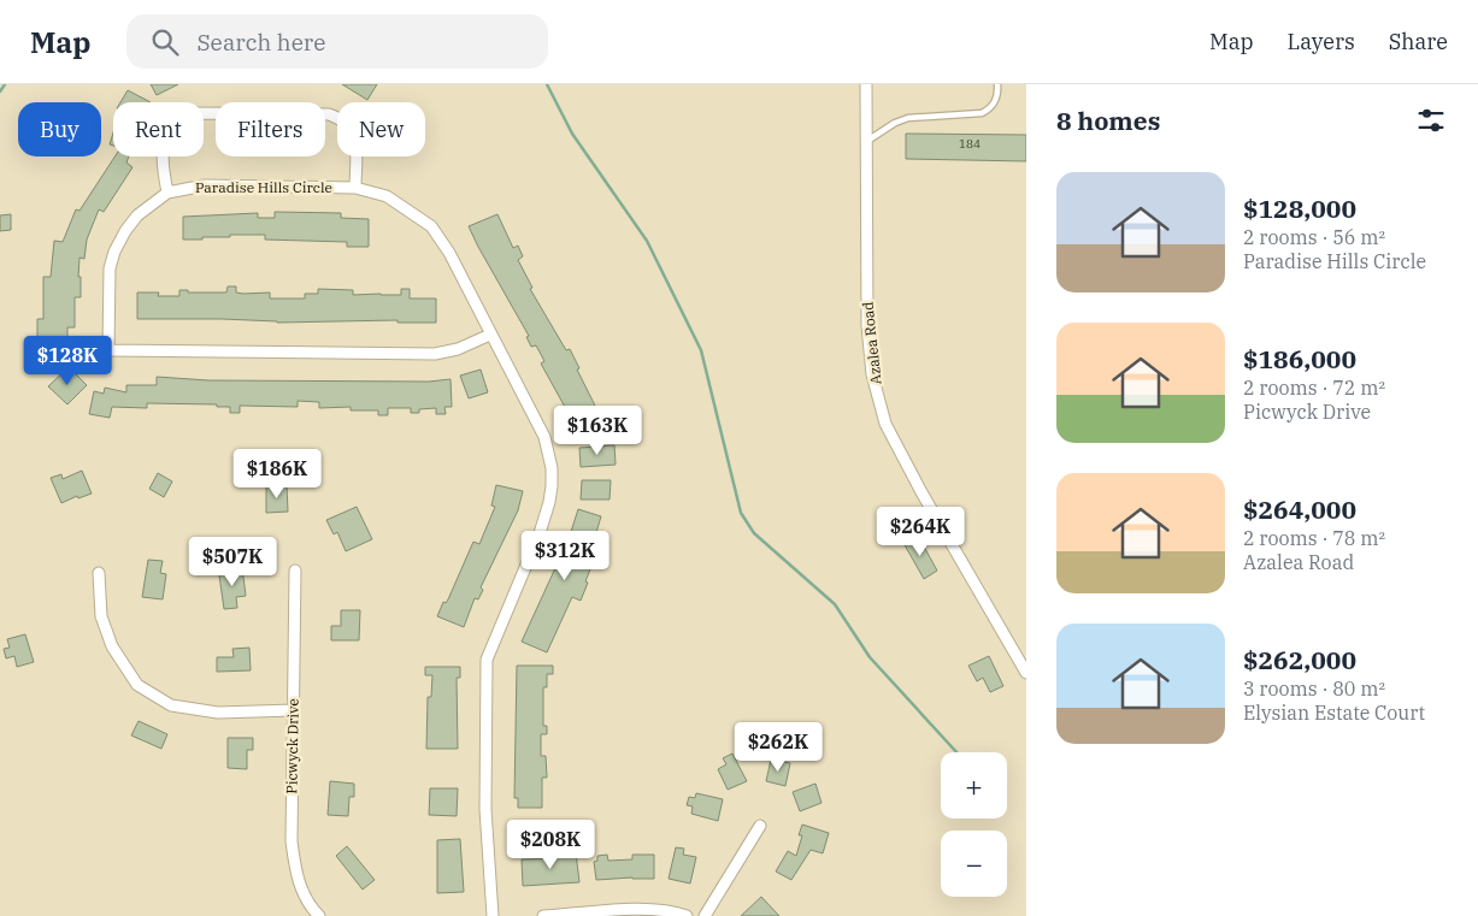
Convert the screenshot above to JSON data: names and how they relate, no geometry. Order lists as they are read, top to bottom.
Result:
{
  "streets": {
    "street": ["Paradise Hills Circle", "Azalea Road", "Picwyck Drive"]
  },
  "house_numbers": ["184"],
  "page": {
    "header": "Map",
    "search": "Search here",
    "nav": ["Map", "Layers", "Share"],
    "heading": "8 homes",
    "chip": [
      "Buy",
      "Rent",
      "Filters",
      "New"
    ],
    "list": [
      {
        "name": "$128,000",
        "note": "2 rooms · 56 m² · Paradise Hills Circle"
      },
      {
        "name": "$186,000",
        "note": "2 rooms · 72 m² · Picwyck Drive"
      },
      {
        "name": "$264,000",
        "note": "2 rooms · 78 m² · Azalea Road"
      },
      {
        "name": "$262,000",
        "note": "3 rooms · 80 m² · Elysian Estate Court"
      }
    ],
    "price": [
      "$128K",
      "$163K",
      "$186K",
      "$264K",
      "$312K",
      "$507K",
      "$262K",
      "$208K"
    ],
    "map_buttons": ["+", "−"]
  }
}
